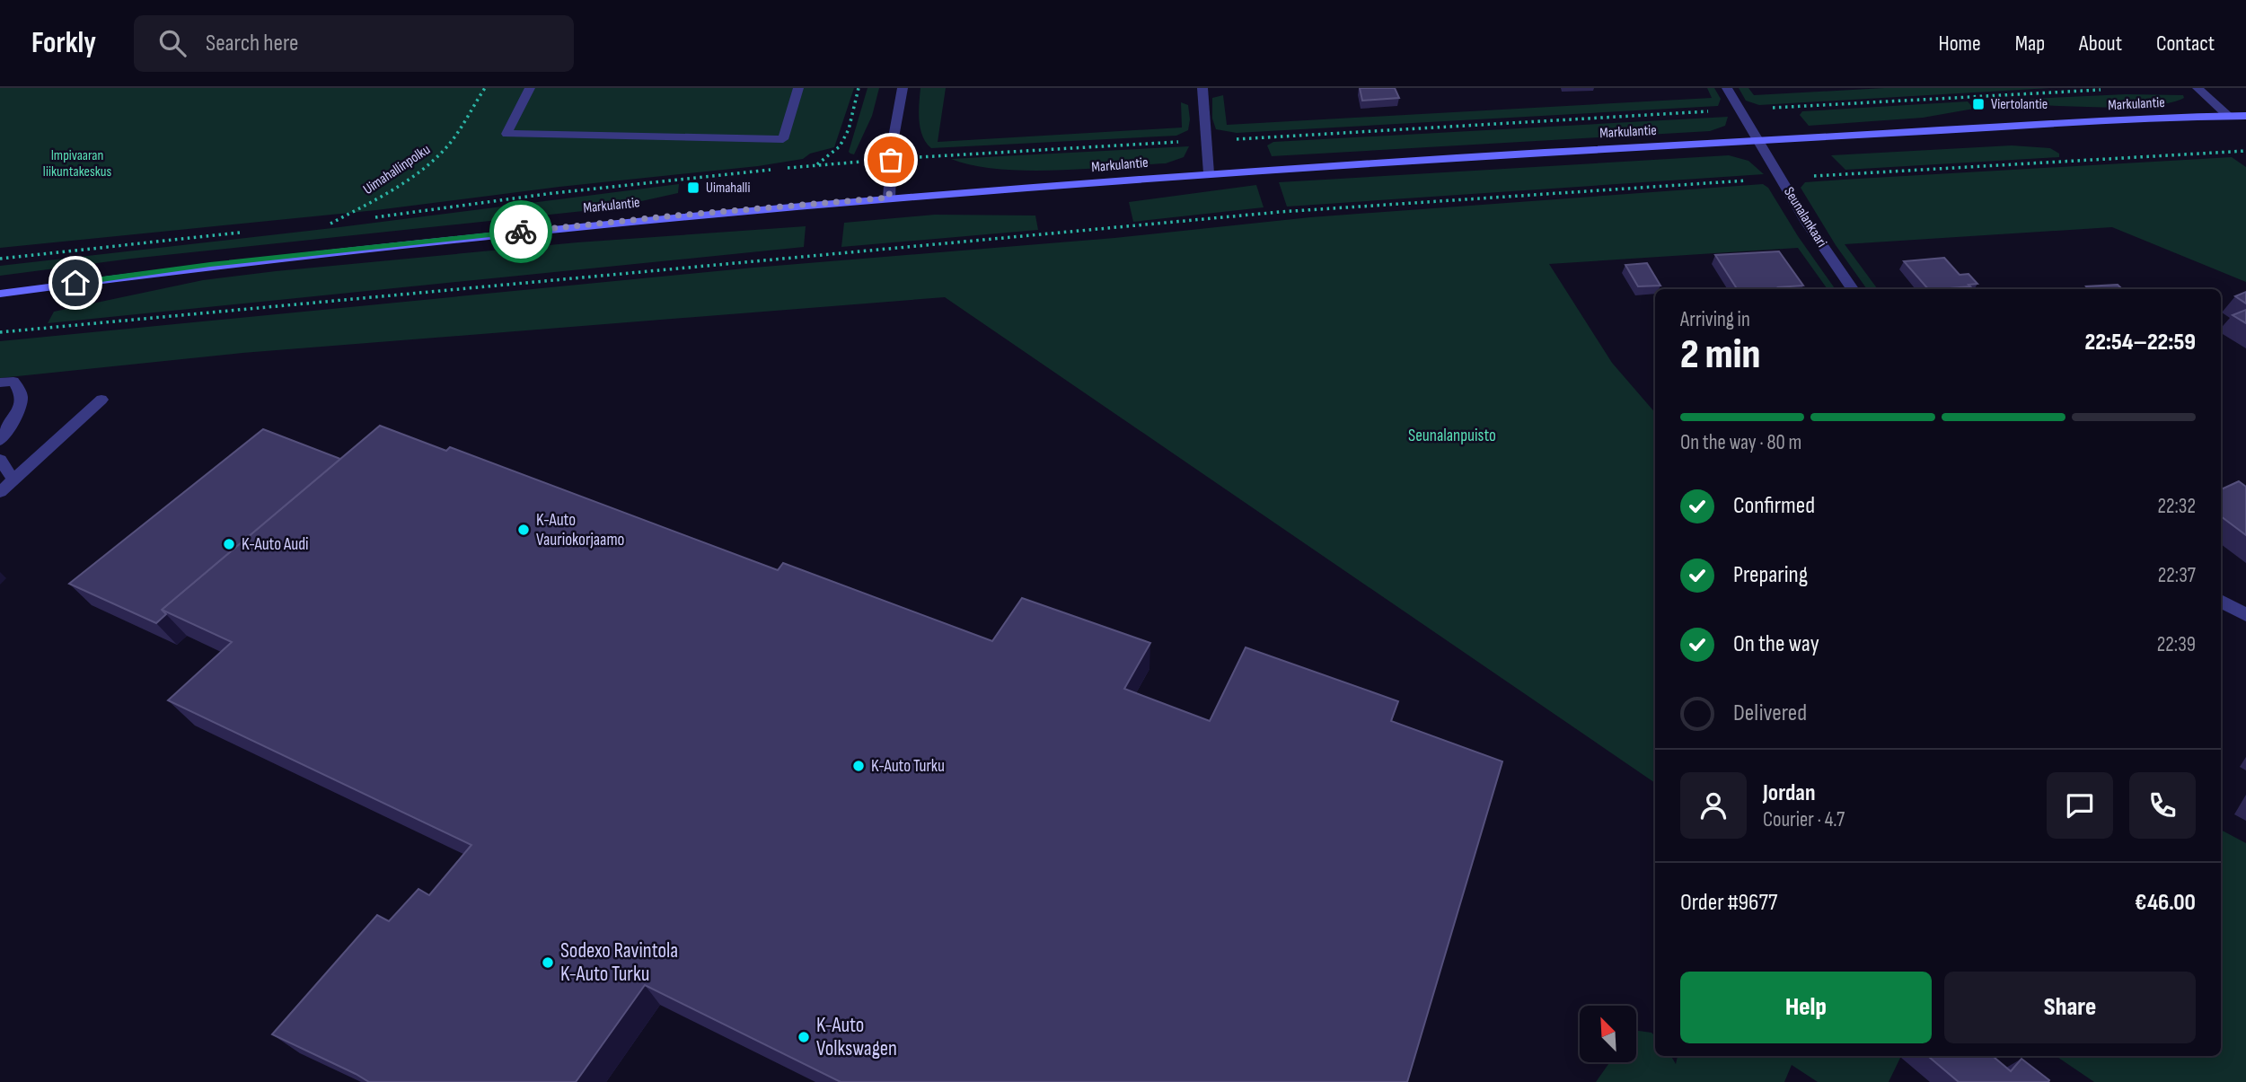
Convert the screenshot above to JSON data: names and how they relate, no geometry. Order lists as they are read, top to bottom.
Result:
{
  "streets": {
    "main road": ["Markulantie"],
    "street": ["Seunalankaari"],
    "path": ["Uimahallinpolku"]
  },
  "crossings": [
    ["Markulantie", "Seunalankaari"]
  ],
  "parks": ["Impivaaran liikuntakeskus", "Seunalanpuisto"],
  "places": {
    "transit": ["Viertolantie", "Uimahalli"],
    "other": [
      "K-Auto Vauriokorjaamo",
      "K-Auto Audi",
      "K-Auto Turku",
      "Sodexo Ravintola K-Auto Turku",
      "K-Auto Volkswagen"
    ]
  },
  "north": "top left",
  "page": {
    "header": "Forkly",
    "search": "Search here",
    "nav": [
      "Home",
      "Map",
      "About",
      "Contact"
    ],
    "heading": ["2 min", "Arriving in", "22:54–22:59"],
    "panel": [
      "Jordan",
      "Courier · 4.7",
      "Order #9677",
      "€46.00"
    ],
    "bar": "On the way · 80 m",
    "list": [
      ["Confirmed", "22:32"],
      ["Preparing", "22:37"],
      ["On the way", "22:39"],
      "Delivered"
    ],
    "buttons": ["Help", "Share"]
  }
}
